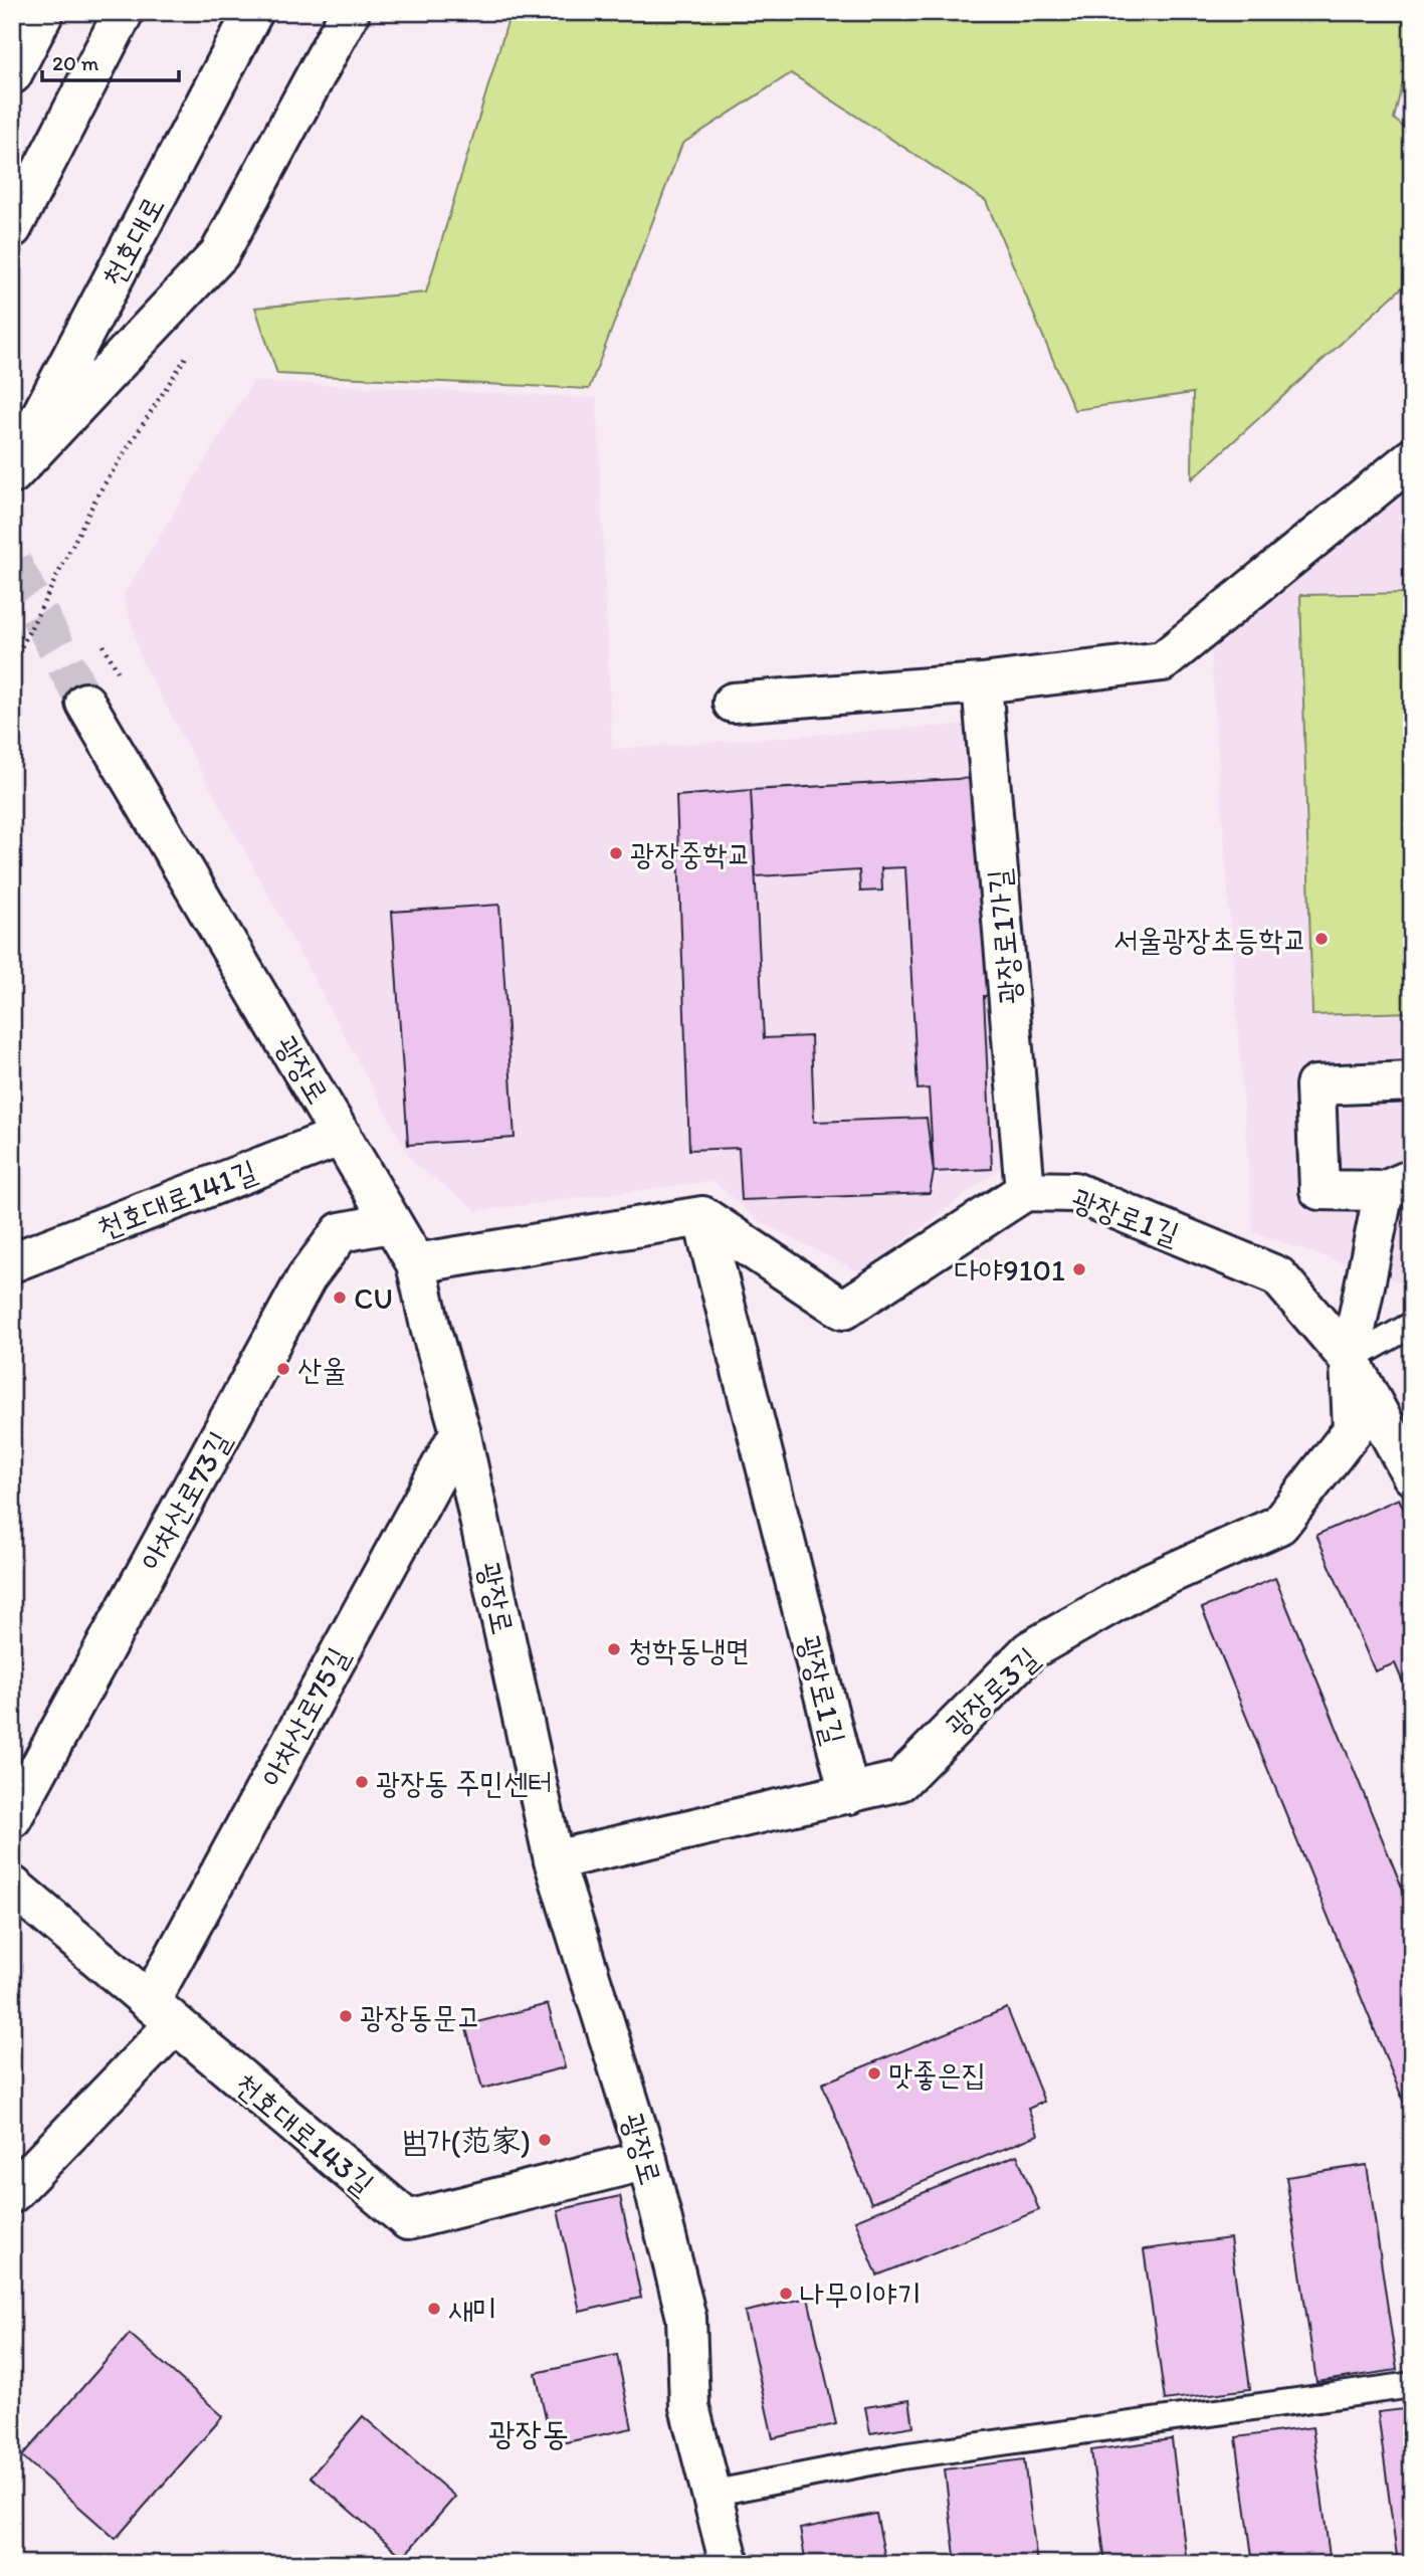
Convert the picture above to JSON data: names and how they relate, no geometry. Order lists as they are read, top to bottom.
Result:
{
  "streets": {
    "street": [
      "천호대로",
      "광장로1가길",
      "광장로",
      "천호대로141길",
      "광장로1길",
      "아차산로73길",
      "광장로3길",
      "아차산로75길",
      "천호대로143길"
    ]
  },
  "crossings": [
    ["광장로1가길", "광장로1길"],
    ["광장로", "천호대로141길"],
    ["광장로", "아차산로73길"],
    ["광장로", "광장로3길"],
    ["광장로", "아차산로75길"],
    ["광장로", "천호대로143길"],
    ["광장로1길", "광장로3길"],
    ["아차산로75길", "천호대로143길"]
  ],
  "districts": ["광장동"],
  "places": [
    "광장중학교",
    "서울광장초등학교",
    "다야9101",
    "CU",
    "산울",
    "청학동냉면",
    "광장동 주민센터",
    "광장동문고",
    "맛좋은집",
    "범가(范家)",
    "나무이야기",
    "새미"
  ],
  "scale_bar": "20 m"
}
